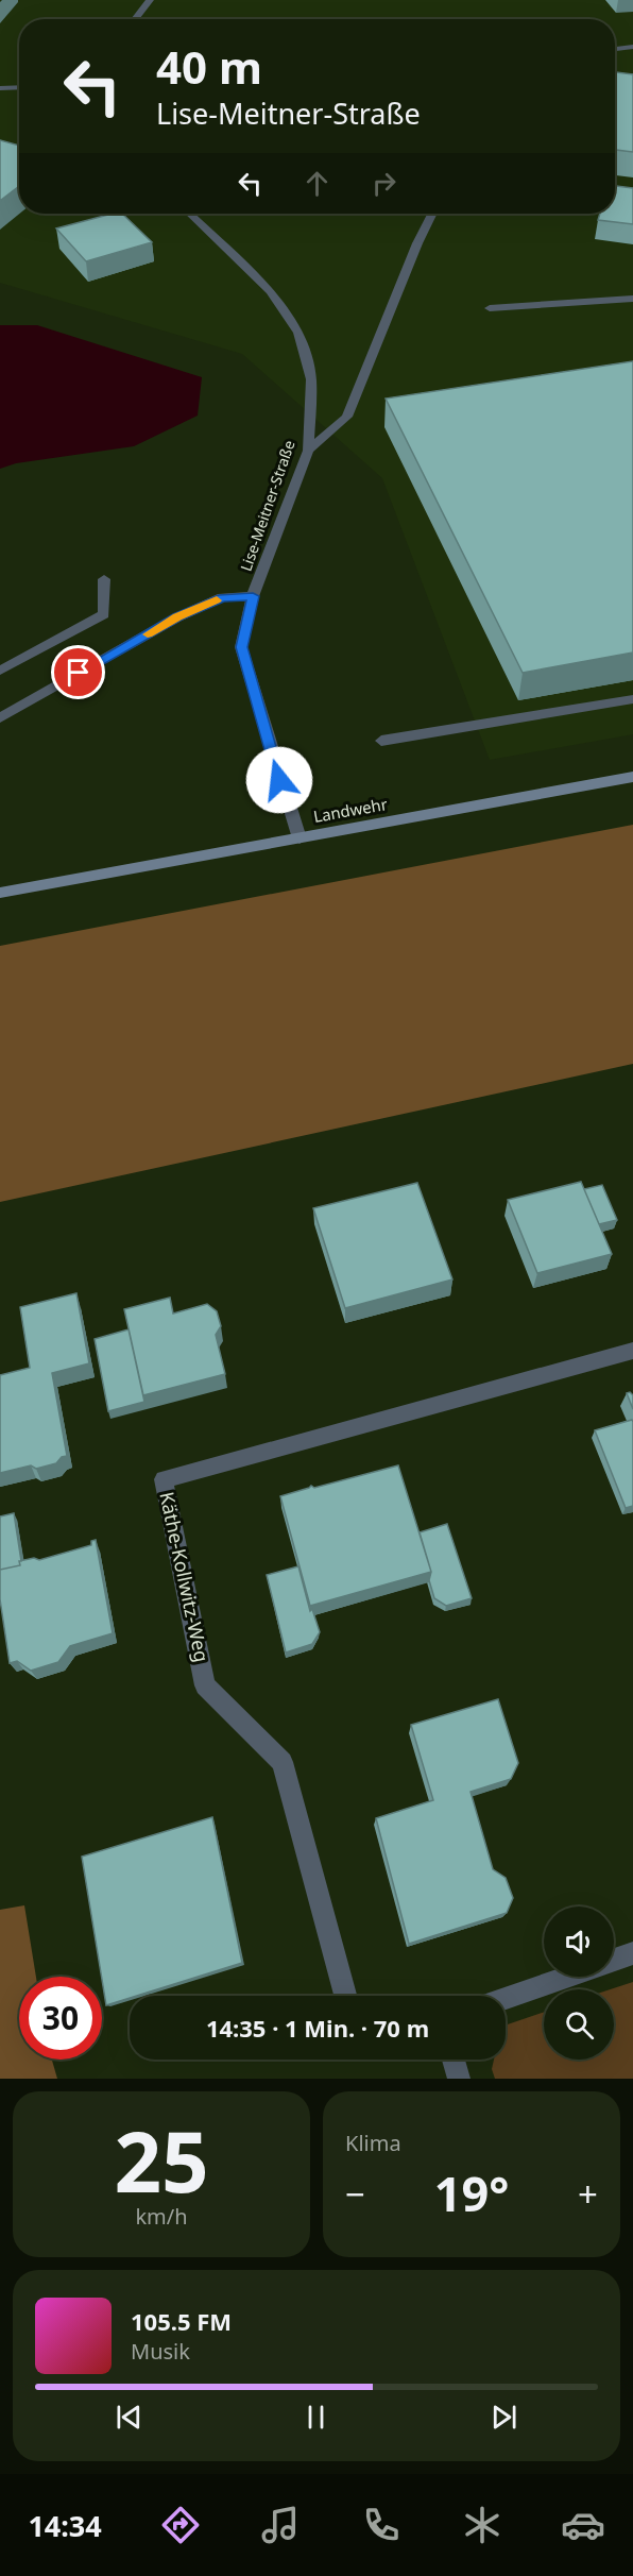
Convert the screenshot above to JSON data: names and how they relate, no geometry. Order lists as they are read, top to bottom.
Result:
{
  "streets": {
    "main road": ["Landwehr"],
    "street": ["Lise-Meitner-Straße", "Käthe-Kollwitz-Weg"]
  },
  "crossings": [
    ["Lise-Meitner-Straße", "Landwehr"]
  ],
  "page": {
    "turn": ["40 m", "Lise-Meitner-Straße"],
    "limit": "30",
    "trip": "14:35 · 1 Min. · 70 m",
    "tile": [
      ["25", "km/h"],
      "Klima"
    ],
    "heat": ["−", "19°", "+"],
    "song": ["105.5 FM", "Musik"],
    "tabs": "14:34"
  }
}
